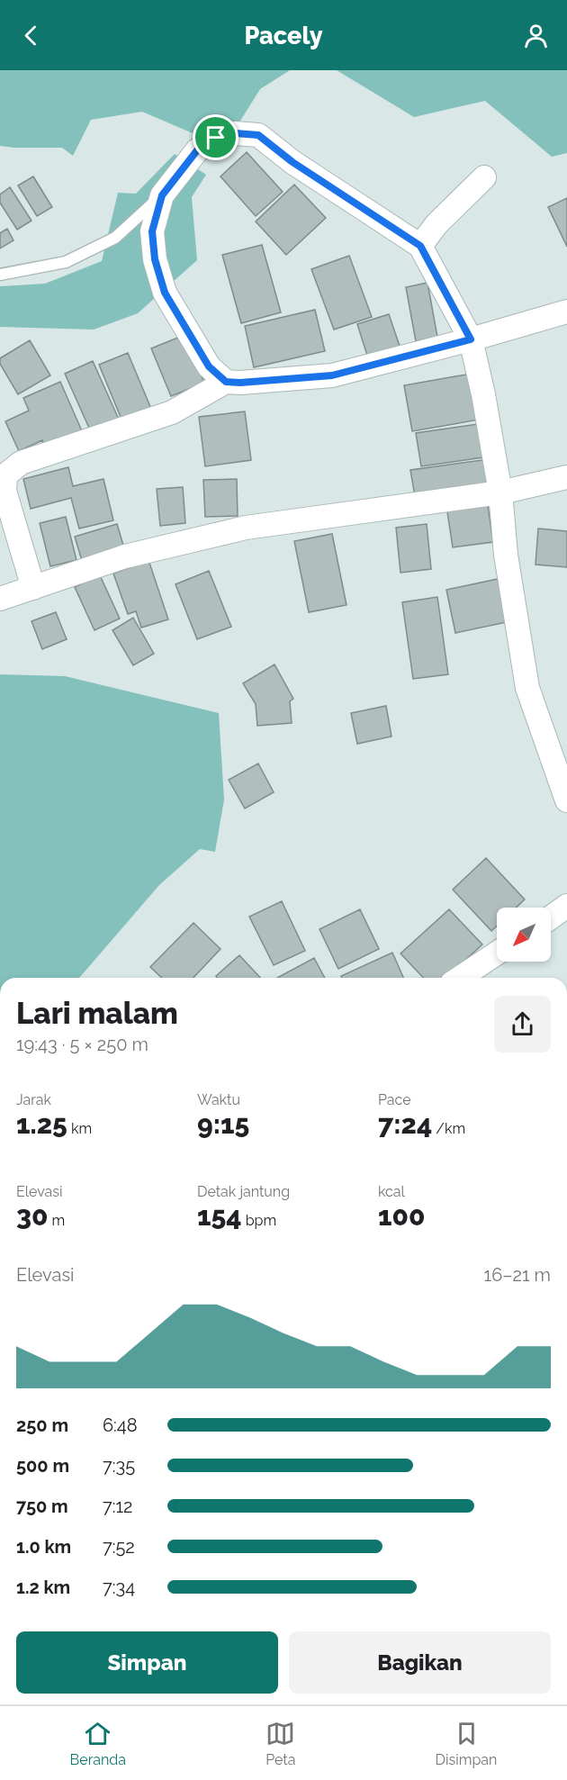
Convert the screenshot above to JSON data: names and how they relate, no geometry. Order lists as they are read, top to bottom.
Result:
{
  "north": "bottom left",
  "page": {
    "header": "Pacely",
    "heading": ["Lari malam", "19:43 · 5 × 250 m"],
    "stats": [
      ["Jarak", "1.25 km"],
      ["Waktu", "9:15"],
      ["Pace", "7:24 /km"],
      ["Elevasi", "30 m"],
      ["Detak jantung", "154 bpm"],
      ["kcal", "100"]
    ],
    "chart": ["Elevasi", "16–21 m"],
    "list": [
      {
        "name": "250 m",
        "note": "6:48"
      },
      {
        "name": "500 m",
        "note": "7:35"
      },
      {
        "name": "750 m",
        "note": "7:12"
      },
      {
        "name": "1.0 km",
        "note": "7:52"
      },
      {
        "name": "1.2 km",
        "note": "7:34"
      }
    ],
    "buttons": ["Simpan", "Bagikan"],
    "tabs": ["Beranda", "Peta", "Disimpan"]
  }
}
